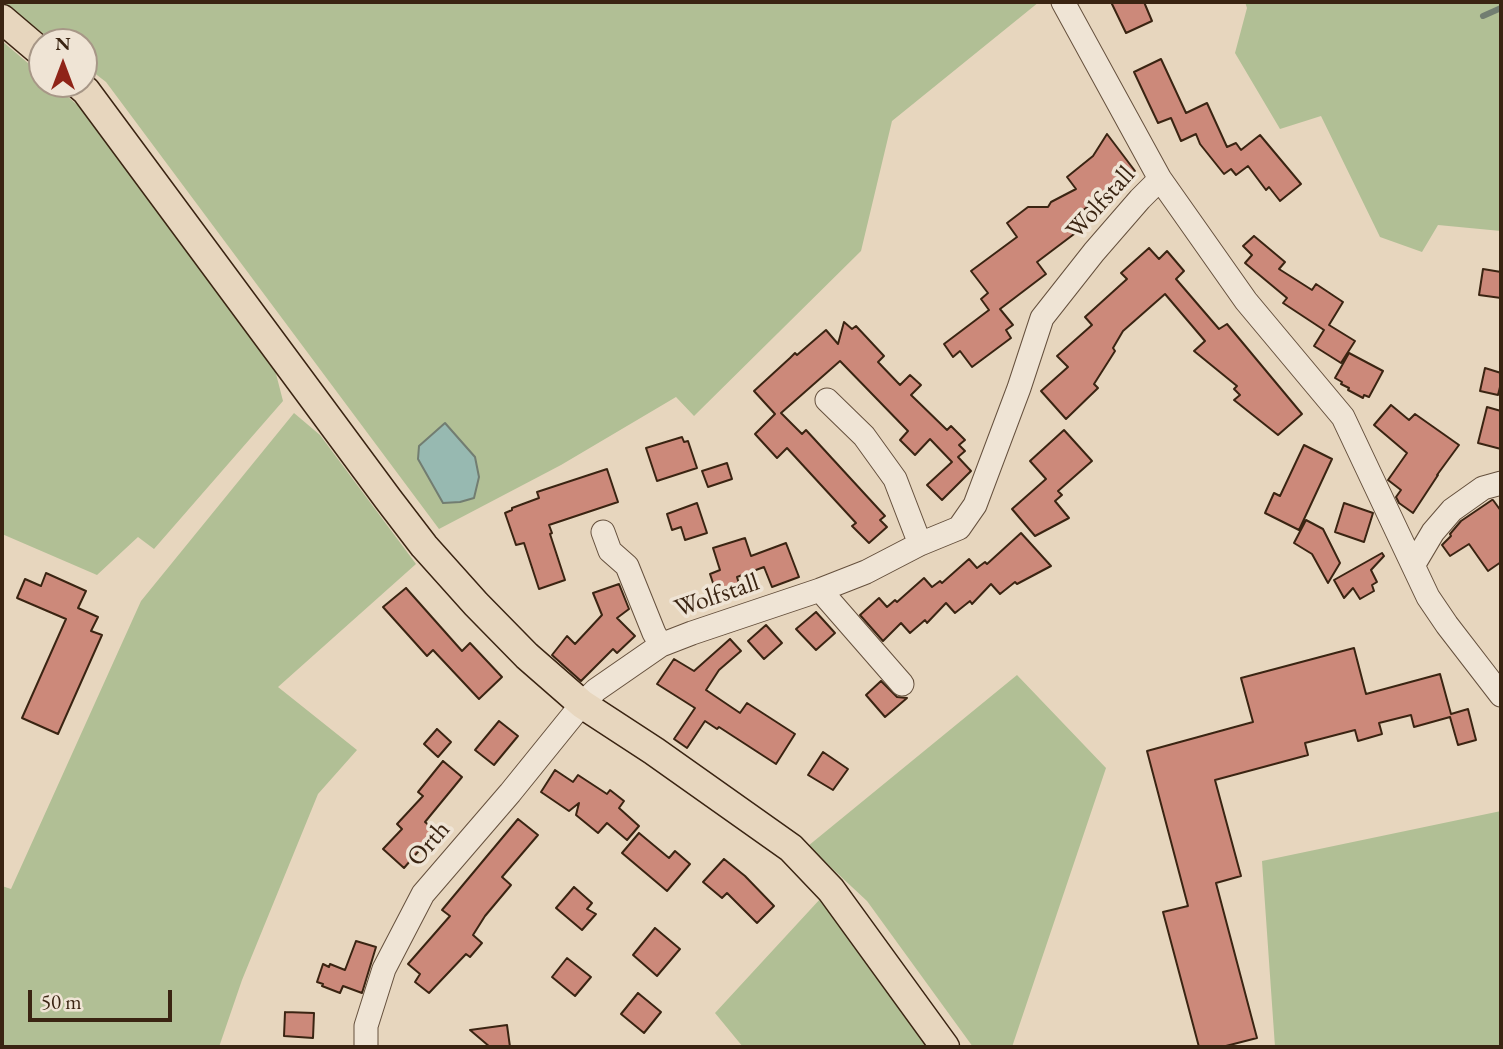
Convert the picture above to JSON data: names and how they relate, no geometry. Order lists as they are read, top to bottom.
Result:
{
  "streets": {
    "street": ["Wolfstall", "Orth"]
  },
  "crossings": [
    ["Wolfstall", "Orth"]
  ],
  "scale_bar": "50 m",
  "north": "top"
}
